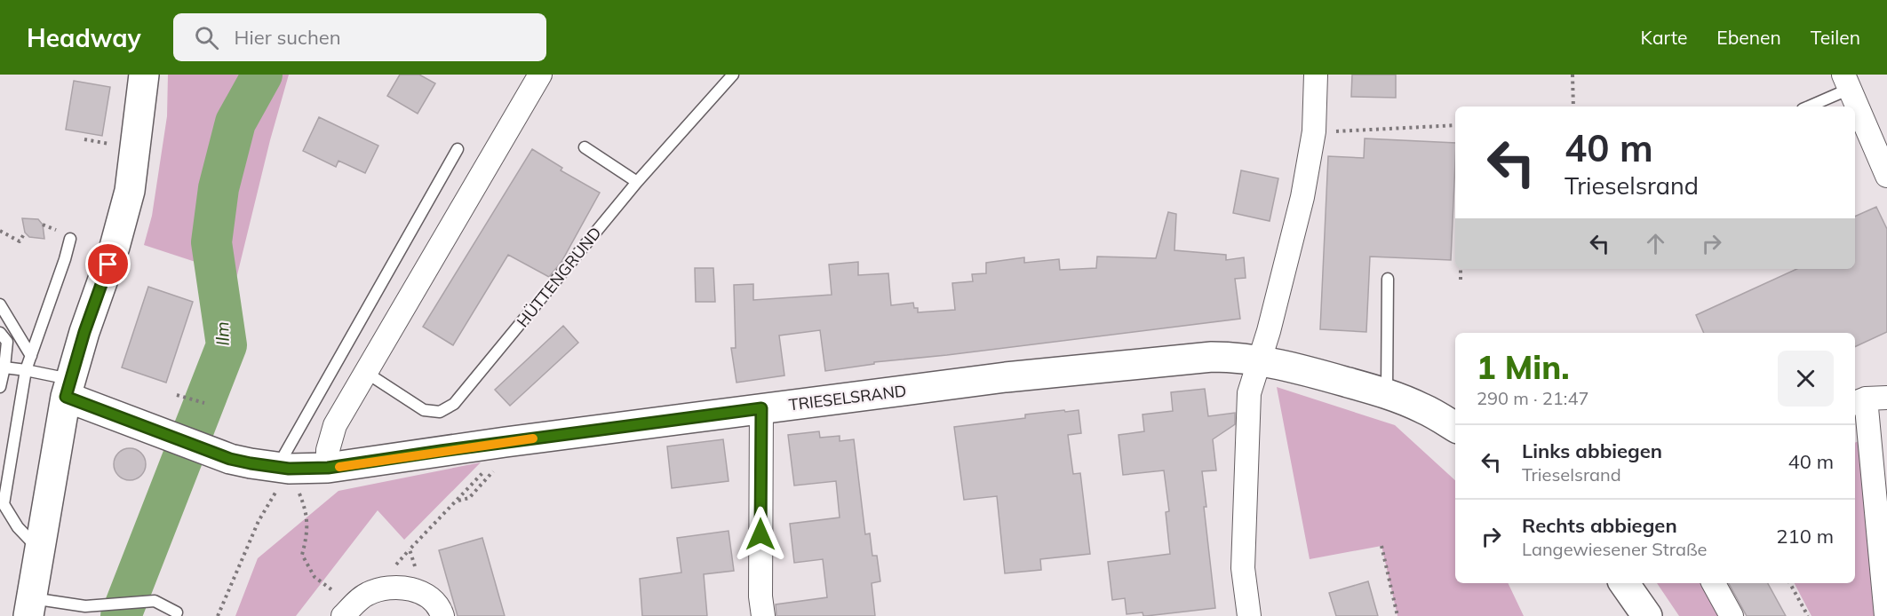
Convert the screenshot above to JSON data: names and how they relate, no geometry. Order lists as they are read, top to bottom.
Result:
{
  "streets": {
    "street": ["TRIESELSRAND"],
    "lane": ["HÜTTENGRUND"]
  },
  "water": ["Ilm"],
  "page": {
    "header": "Headway",
    "search": "Hier suchen",
    "nav": ["Karte", "Ebenen", "Teilen"],
    "turn": ["40 m", "Trieselsrand"],
    "heading": ["1 Min.", "290 m · 21:47"],
    "list": [
      {
        "name": "Links abbiegen",
        "note": "Trieselsrand",
        "value": "40 m"
      },
      {
        "name": "Rechts abbiegen",
        "note": "Langewiesener Straße",
        "value": "210 m"
      }
    ]
  }
}
